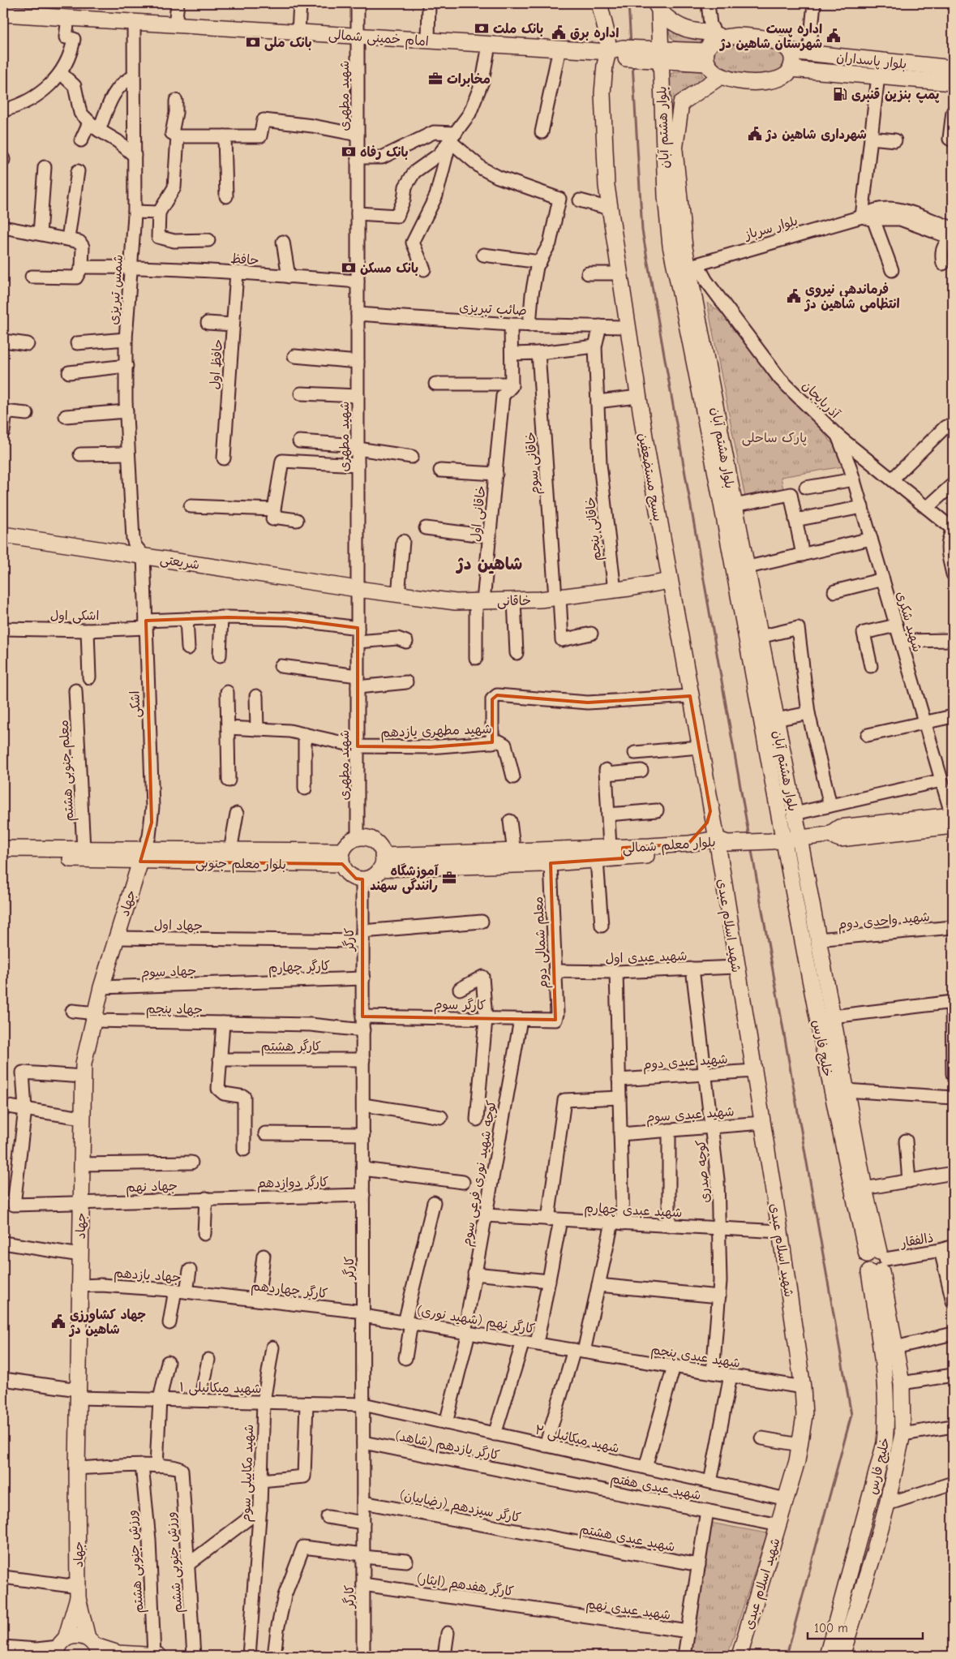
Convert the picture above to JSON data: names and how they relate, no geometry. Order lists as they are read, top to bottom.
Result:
{
  "streets": {
    "main road": [
      "امام خمینی شمالی",
      "بلوار پاسداران",
      "بلوار هشتم آبان",
      "بسیج مستضعفین",
      "شریعتی",
      "خاقانی",
      "بلوار معلم شمالی",
      "بلوار معلم جنوبی",
      "جهاد",
      "شهید اسلام عبدی",
      "خلیج فارس"
    ],
    "street": [
      "شهید مطهری",
      "بلوار سرباز",
      "حافظ",
      "شمس تبریزی",
      "صائب تبریزی",
      "حافظ اول",
      "آذربایجان",
      "خاقانی سوم",
      "خاقانی اول",
      "خاقانی پنجم",
      "اشکی اول",
      "شهید شکری",
      "اشکی",
      "شهید مطهری یازدهم",
      "معلم جنوبی هشتم",
      "شهید واحدی دوم",
      "جهاد اول",
      "کارگر",
      "معلم شمالی دوم",
      "شهید عبدی اول",
      "کارگر چهارم",
      "جهاد سوم",
      "کارگر سوم",
      "جهاد پنجم",
      "کارگر هشتم",
      "شهید عبدی دوم",
      "شهید عبدی سوم",
      "کوچه صدری",
      "کوچه شهید نوری فرعی سوم",
      "کارگر دوازدهم",
      "جهاد نهم",
      "شهید عبدی چهارم",
      "ذالفقار",
      "جهاد یازدهم",
      "کارگر چهاردهم",
      "کارگر نهم (شهید نوری)",
      "شهید عبدی پنجم",
      "شهید میکائیلی ۱",
      "شهید میکائیلی ۲",
      "کارگر یازدهم (شاهد)",
      "شهید مکاییلی سوم",
      "شهید عبدی هفتم",
      "کارگر سیزدهم (رضاییان)",
      "شهید عبدی هشتم",
      "ورزش جنوبی هشتم",
      "ورزش جنوبی ششم",
      "کارگر هفدهم (ایثار)",
      "شهید عبدی نهم"
    ]
  },
  "crossings": [
    ["امام خمینی شمالی", "شهید مطهری"],
    ["امام خمینی شمالی", "بلوار هشتم آبان"],
    ["امام خمینی شمالی", "شمس تبریزی"],
    ["امام خمینی شمالی", "بسیج مستضعفین"],
    ["شهید مطهری", "حافظ"],
    ["شهید مطهری", "صائب تبریزی"],
    ["شهید مطهری", "شریعتی"],
    ["شهید مطهری", "خاقانی"],
    ["شهید مطهری", "اشکی اول"],
    ["شهید مطهری", "شهید مطهری یازدهم"],
    ["شهید مطهری", "بلوار معلم شمالی"],
    ["شهید مطهری", "بلوار معلم جنوبی"],
    ["شهید مطهری", "کارگر"],
    ["بلوار هشتم آبان", "بلوار سرباز"],
    ["بلوار هشتم آبان", "آذربایجان"],
    ["بلوار هشتم آبان", "خلیج فارس"],
    ["بلوار سرباز", "آذربایجان"],
    ["حافظ", "شمس تبریزی"],
    ["حافظ", "حافظ اول"],
    ["شمس تبریزی", "شریعتی"],
    ["شمس تبریزی", "اشکی"],
    ["صائب تبریزی", "بسیج مستضعفین"],
    ["صائب تبریزی", "خاقانی پنجم"],
    ["آذربایجان", "شهید شکری"],
    ["خاقانی سوم", "خاقانی"],
    ["بسیج مستضعفین", "خاقانی"],
    ["بسیج مستضعفین", "بلوار معلم شمالی"],
    ["بسیج مستضعفین", "شهید اسلام عبدی"],
    ["خاقانی اول", "خاقانی"],
    ["خاقانی پنجم", "خاقانی"],
    ["شریعتی", "خاقانی"],
    ["شریعتی", "اشکی"],
    ["اشکی اول", "اشکی"],
    ["اشکی", "بلوار معلم جنوبی"],
    ["اشکی", "جهاد"],
    ["معلم جنوبی هشتم", "بلوار معلم جنوبی"],
    ["بلوار معلم شمالی", "بلوار معلم جنوبی"],
    ["بلوار معلم شمالی", "شهید اسلام عبدی"],
    ["بلوار معلم شمالی", "کارگر"],
    ["بلوار معلم شمالی", "معلم شمالی دوم"],
    ["بلوار معلم جنوبی", "جهاد"],
    ["بلوار معلم جنوبی", "کارگر"],
    ["جهاد", "جهاد اول"],
    ["جهاد", "جهاد سوم"],
    ["جهاد", "جهاد پنجم"],
    ["جهاد", "جهاد نهم"],
    ["جهاد", "جهاد یازدهم"],
    ["جهاد", "شهید میکائیلی ۱"],
    ["شهید واحدی دوم", "خلیج فارس"],
    ["جهاد اول", "کارگر"],
    ["شهید اسلام عبدی", "شهید عبدی اول"],
    ["شهید اسلام عبدی", "شهید عبدی دوم"],
    ["شهید اسلام عبدی", "شهید عبدی سوم"],
    ["شهید اسلام عبدی", "شهید عبدی چهارم"],
    ["شهید اسلام عبدی", "شهید عبدی پنجم"],
    ["شهید اسلام عبدی", "شهید میکائیلی ۲"],
    ["شهید اسلام عبدی", "شهید عبدی هفتم"],
    ["کارگر", "کارگر چهارم"],
    ["کارگر", "کارگر سوم"],
    ["کارگر", "جهاد پنجم"],
    ["کارگر", "کارگر هشتم"],
    ["کارگر", "کارگر دوازدهم"],
    ["کارگر", "کارگر چهاردهم"],
    ["کارگر", "کارگر نهم (شهید نوری)"],
    ["کارگر", "شهید میکائیلی ۱"],
    ["کارگر", "شهید میکائیلی ۲"],
    ["کارگر", "کارگر یازدهم (شاهد)"],
    ["کارگر", "کارگر سیزدهم (رضاییان)"],
    ["کارگر", "کارگر هفدهم (ایثار)"],
    ["معلم شمالی دوم", "شهید عبدی اول"],
    ["معلم شمالی دوم", "کارگر سوم"],
    ["شهید عبدی اول", "کوچه صدری"],
    ["کارگر چهارم", "جهاد سوم"],
    ["کارگر سوم", "کوچه شهید نوری فرعی سوم"],
    ["خلیج فارس", "ذالفقار"],
    ["شهید عبدی دوم", "کوچه صدری"],
    ["شهید عبدی سوم", "کوچه صدری"],
    ["کوچه صدری", "شهید عبدی چهارم"],
    ["کوچه صدری", "شهید عبدی پنجم"],
    ["کوچه شهید نوری فرعی سوم", "شهید عبدی چهارم"],
    ["کوچه شهید نوری فرعی سوم", "کارگر نهم (شهید نوری)"],
    ["کوچه شهید نوری فرعی سوم", "شهید میکائیلی ۲"],
    ["کارگر دوازدهم", "جهاد نهم"],
    ["جهاد یازدهم", "کارگر چهاردهم"],
    ["کارگر چهاردهم", "کارگر نهم (شهید نوری)"],
    ["کارگر نهم (شهید نوری)", "شهید عبدی پنجم"],
    ["شهید میکائیلی ۱", "شهید میکائیلی ۲"],
    ["شهید میکائیلی ۱", "شهید مکاییلی سوم"],
    ["کارگر یازدهم (شاهد)", "شهید عبدی هفتم"],
    ["کارگر سیزدهم (رضاییان)", "شهید عبدی هشتم"],
    ["کارگر هفدهم (ایثار)", "شهید عبدی نهم"]
  ],
  "districts": ["شاهین دژ"],
  "parks": ["پارک ساحلی"],
  "places": {
    "bank": [
      "بانک ملت",
      "بانک ملی",
      "بانک رفاه",
      "بانک مسکن"
    ],
    "public building": [
      "اداره برق",
      "اداره پست شهرستان شاهین دژ",
      "شهرداری شاهین دژ",
      "فرماندهی نیروی انتظامی شاهین دژ",
      "جهاد کشاورزى شاهین دژ"
    ],
    "office": ["مخابرات", "آموزشگاه رانندگی سهند"],
    "fuel station": ["پمپ بنزین قنبری"]
  },
  "scale_bar": "100 m"
}
